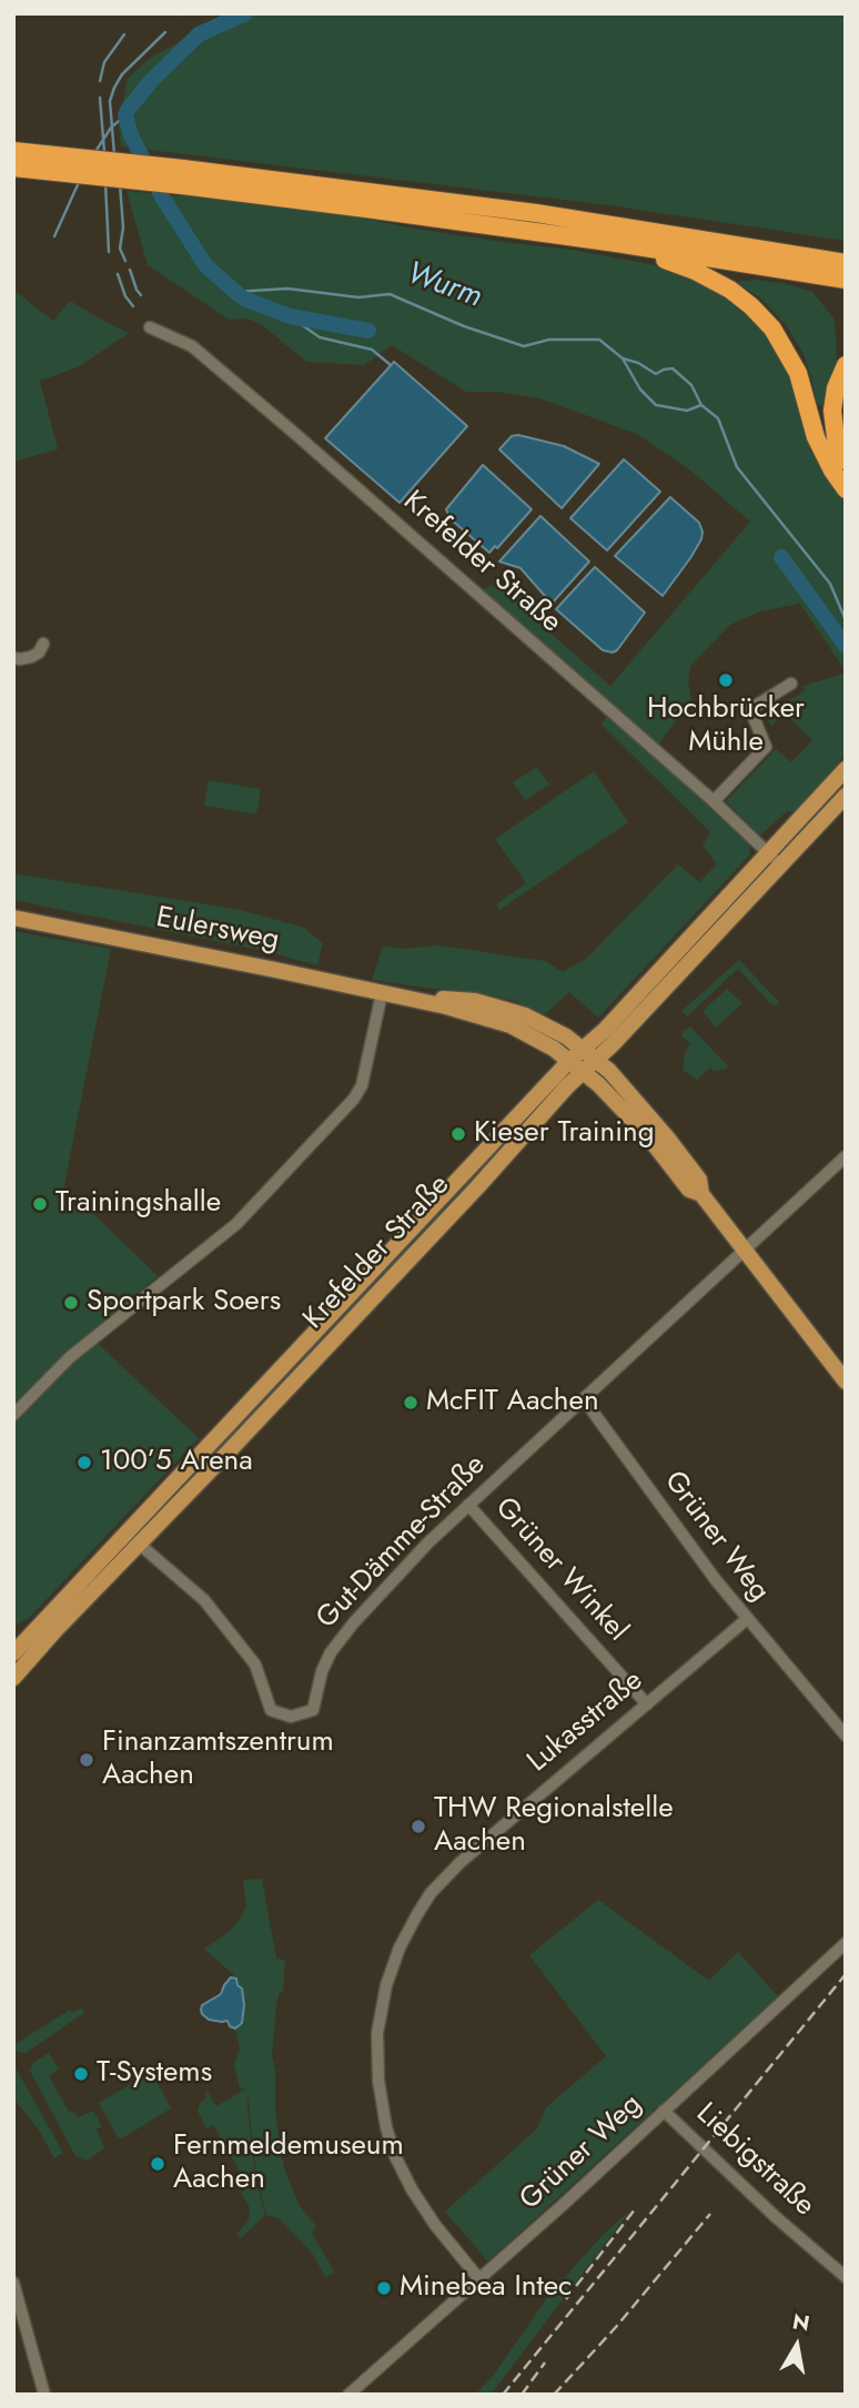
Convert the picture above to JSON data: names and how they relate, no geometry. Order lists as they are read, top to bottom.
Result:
{
  "streets": {
    "main road": ["Krefelder Straße", "Eulersweg"],
    "street": [
      "Grüner Weg",
      "Gut-Dämme-Straße",
      "Grüner Winkel",
      "Lukasstraße",
      "Liebigstraße"
    ]
  },
  "crossings": [
    ["Krefelder Straße", "Eulersweg"],
    ["Krefelder Straße", "Gut-Dämme-Straße"],
    ["Grüner Weg", "Gut-Dämme-Straße"],
    ["Grüner Weg", "Lukasstraße"],
    ["Grüner Weg", "Liebigstraße"],
    ["Gut-Dämme-Straße", "Grüner Winkel"],
    ["Grüner Winkel", "Lukasstraße"]
  ],
  "water": ["Wurm"],
  "places": [
    "Hochbrücker Mühle",
    "Kieser Training",
    "Trainingshalle",
    "Sportpark Soers",
    "McFIT Aachen",
    "100’5 Arena",
    "Finanzamtszentrum Aachen",
    "THW Regionalstelle Aachen",
    "T-Systems",
    "Fernmeldemuseum Aachen",
    "Minebea Intec"
  ],
  "north": "top"
}
